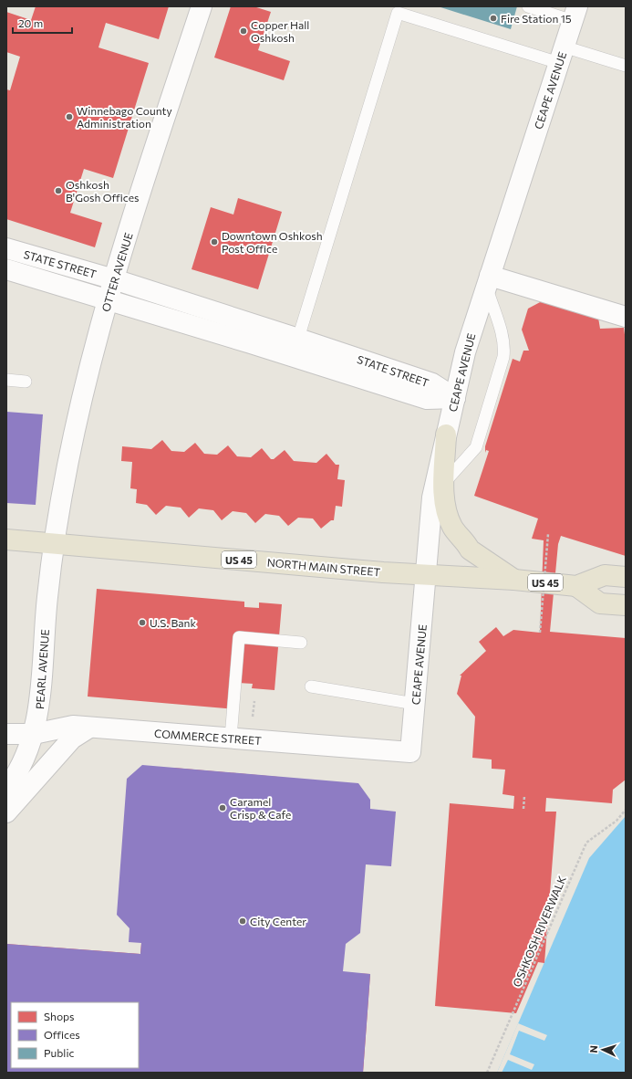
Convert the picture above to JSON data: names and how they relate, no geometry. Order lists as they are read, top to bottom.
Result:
{
  "streets": {
    "main road": ["US 45", "NORTH MAIN STREET"],
    "street": [
      "CEAPE AVENUE",
      "STATE STREET",
      "OTTER AVENUE",
      "PEARL AVENUE",
      "COMMERCE STREET"
    ],
    "path": ["OSHKOSH RIVERWALK"]
  },
  "crossings": [
    ["CEAPE AVENUE", "STATE STREET"],
    ["CEAPE AVENUE", "NORTH MAIN STREET"],
    ["CEAPE AVENUE", "COMMERCE STREET"],
    ["STATE STREET", "OTTER AVENUE"],
    ["OTTER AVENUE", "NORTH MAIN STREET"],
    ["OTTER AVENUE", "PEARL AVENUE"],
    ["US 45", "NORTH MAIN STREET"],
    ["NORTH MAIN STREET", "PEARL AVENUE"],
    ["PEARL AVENUE", "COMMERCE STREET"]
  ],
  "places": [
    "Fire Station 15",
    "Copper Hall Oshkosh",
    "Winnebago County Administration",
    "Oshkosh B'Gosh Offices",
    "Downtown Oshkosh Post Office",
    "U.S. Bank",
    "Caramel Crisp & Cafe",
    "City Center"
  ],
  "legend": ["Shops", "Offices", "Public"],
  "scale_bar": "20 m",
  "north": "left"
}
